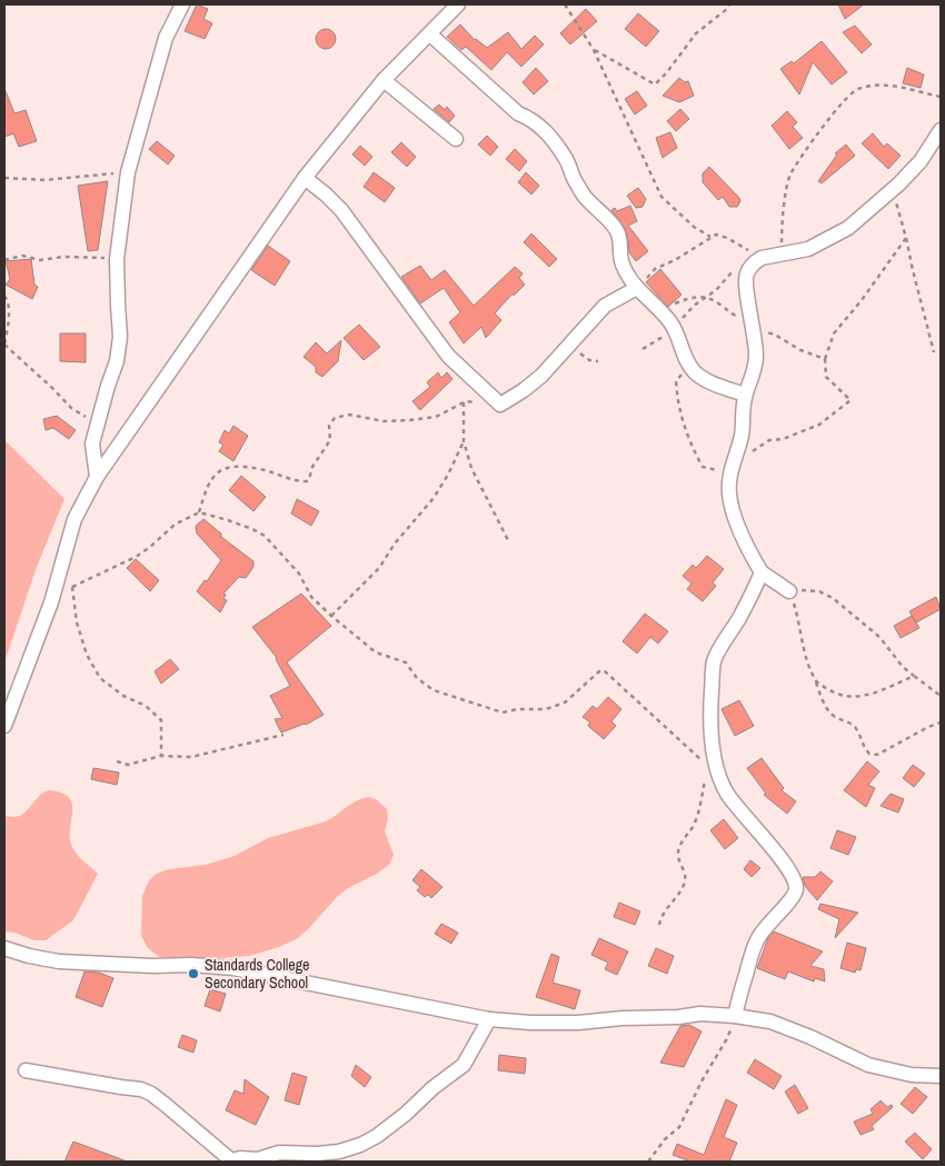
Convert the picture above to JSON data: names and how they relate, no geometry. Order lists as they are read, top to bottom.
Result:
{
  "places": ["Standards College Secondary School"]
}
